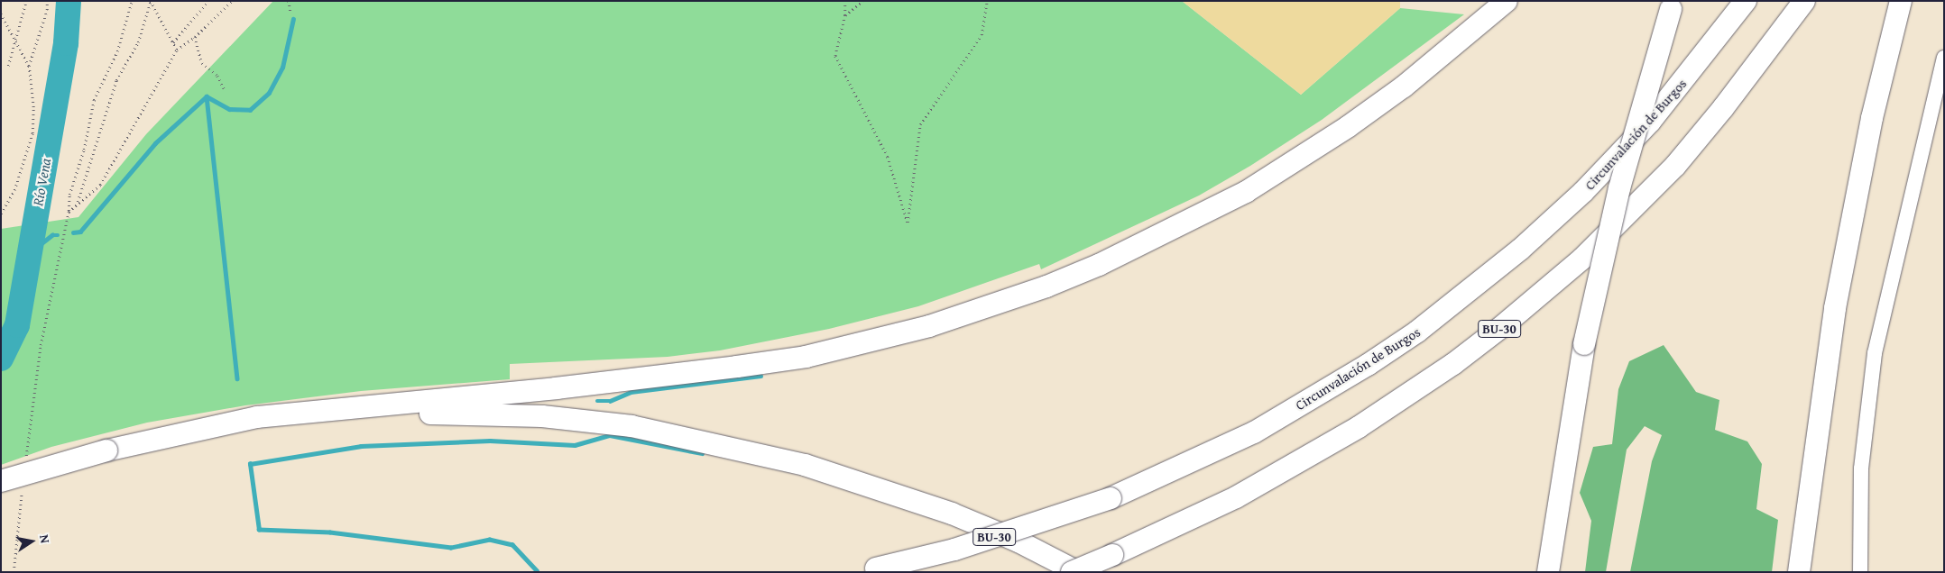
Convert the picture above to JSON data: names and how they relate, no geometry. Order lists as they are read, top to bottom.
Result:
{
  "streets": {
    "highway": ["Circunvalación de Burgos", "BU-30"]
  },
  "water": ["Río Vena"],
  "north": "right"
}
